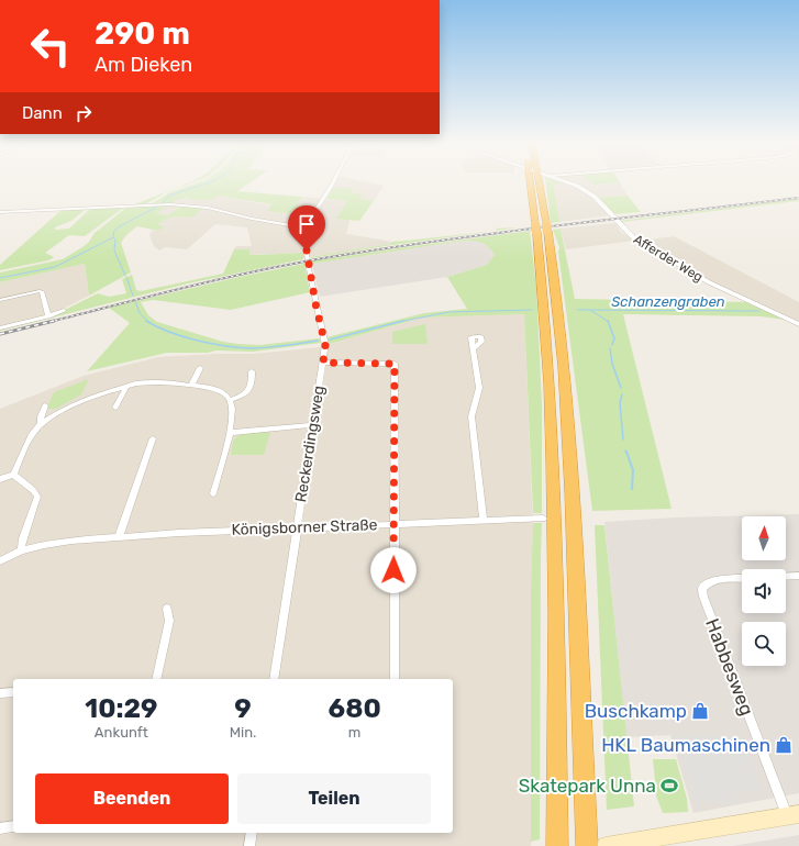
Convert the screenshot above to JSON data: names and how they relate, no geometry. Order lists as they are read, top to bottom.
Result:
{
  "streets": {
    "street": [
      "Afferder Weg",
      "Reckerdingsweg",
      "Königsborner Straße",
      "Habbesweg"
    ]
  },
  "crossings": [
    ["Reckerdingsweg", "Königsborner Straße"]
  ],
  "water": ["Schanzengraben"],
  "places": {
    "shop": ["Buschkamp", "HKL Baumaschinen"],
    "sports": ["Skatepark Unna"]
  },
  "north": "top",
  "page": {
    "turn": ["290 m", "Am Dieken"],
    "then": "Dann",
    "eta": [
      "10:29",
      "Ankunft",
      "9",
      "Min.",
      "680",
      "m"
    ],
    "buttons": ["Beenden", "Teilen"]
  }
}
